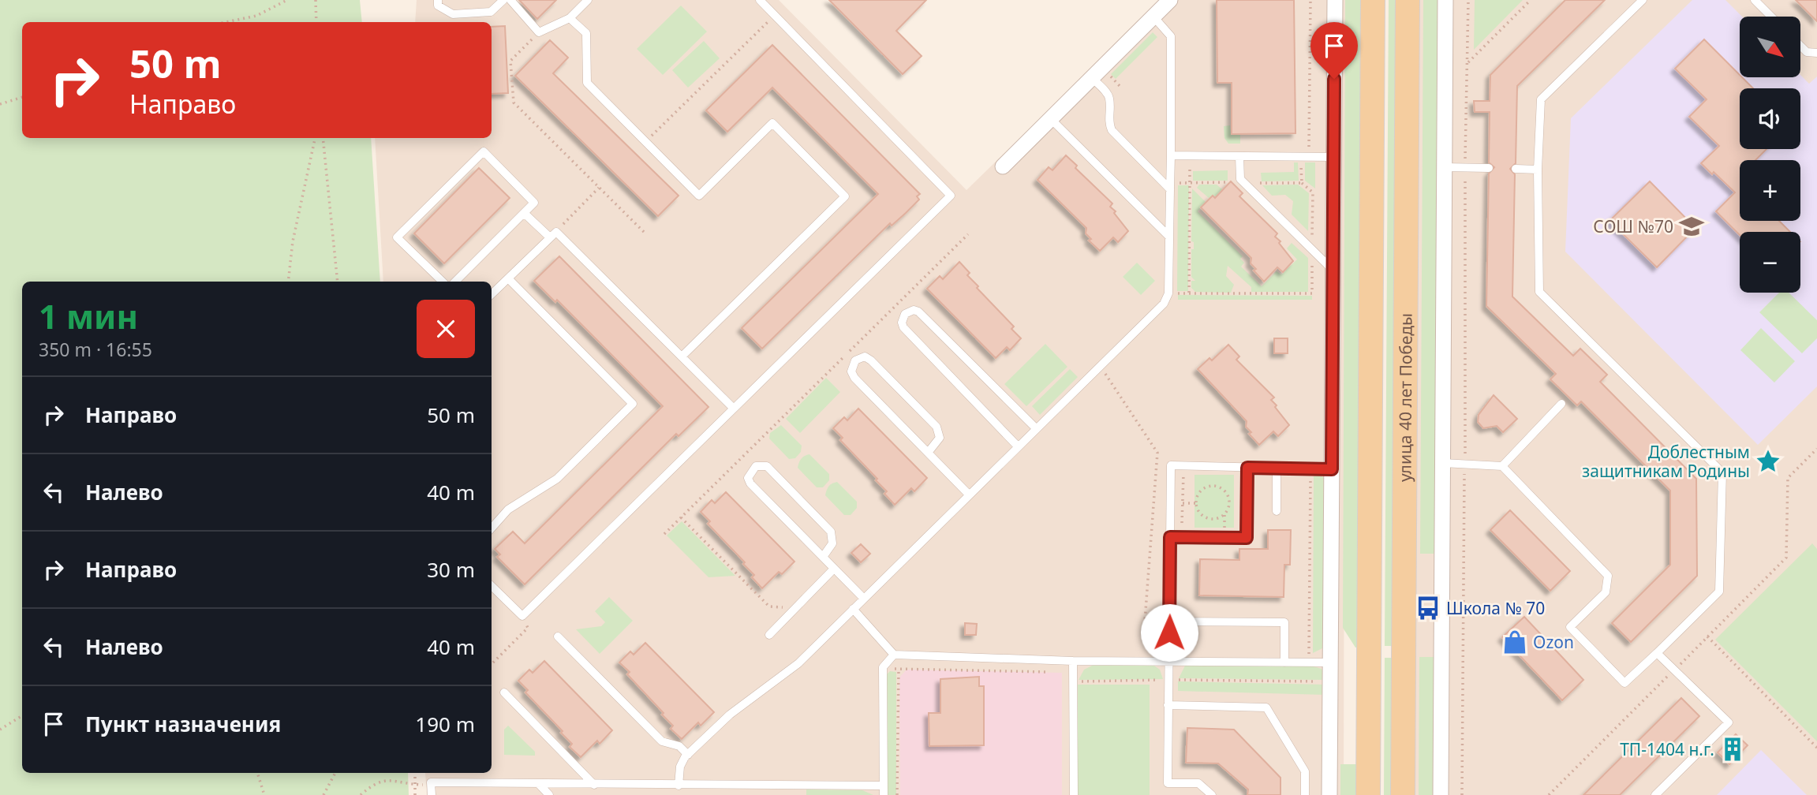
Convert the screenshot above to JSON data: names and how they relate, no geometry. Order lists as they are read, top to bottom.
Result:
{
  "streets": {
    "main road": ["улица 40 лет Победы"]
  },
  "places": {
    "school or university": ["СОШ №70"],
    "place": ["Доблестным защитникам Родины"],
    "bus stop": ["Школа № 70"],
    "shop": ["Ozon"],
    "building": ["ТП-1404 н.г."]
  },
  "north": "bottom right",
  "page": {
    "map_buttons": ["+", "−"],
    "turn": ["50 m", "Направо"],
    "heading": ["1 мин", "350 m · 16:55"],
    "list": [
      {
        "name": "Направо",
        "value": "50 m"
      },
      {
        "name": "Налево",
        "value": "40 m"
      },
      {
        "name": "Направо",
        "value": "30 m"
      },
      {
        "name": "Налево",
        "value": "40 m"
      },
      {
        "name": "Пункт назначения",
        "value": "190 m"
      }
    ]
  }
}
